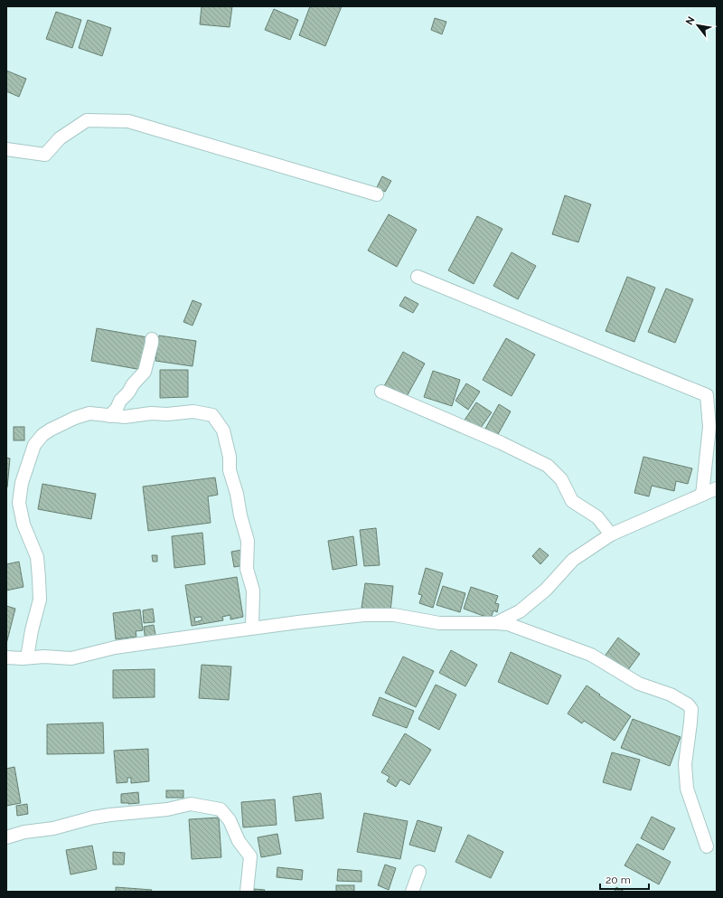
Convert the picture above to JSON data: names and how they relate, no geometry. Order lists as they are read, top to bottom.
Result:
{
  "scale_bar": "20 m",
  "north": "top left"
}
